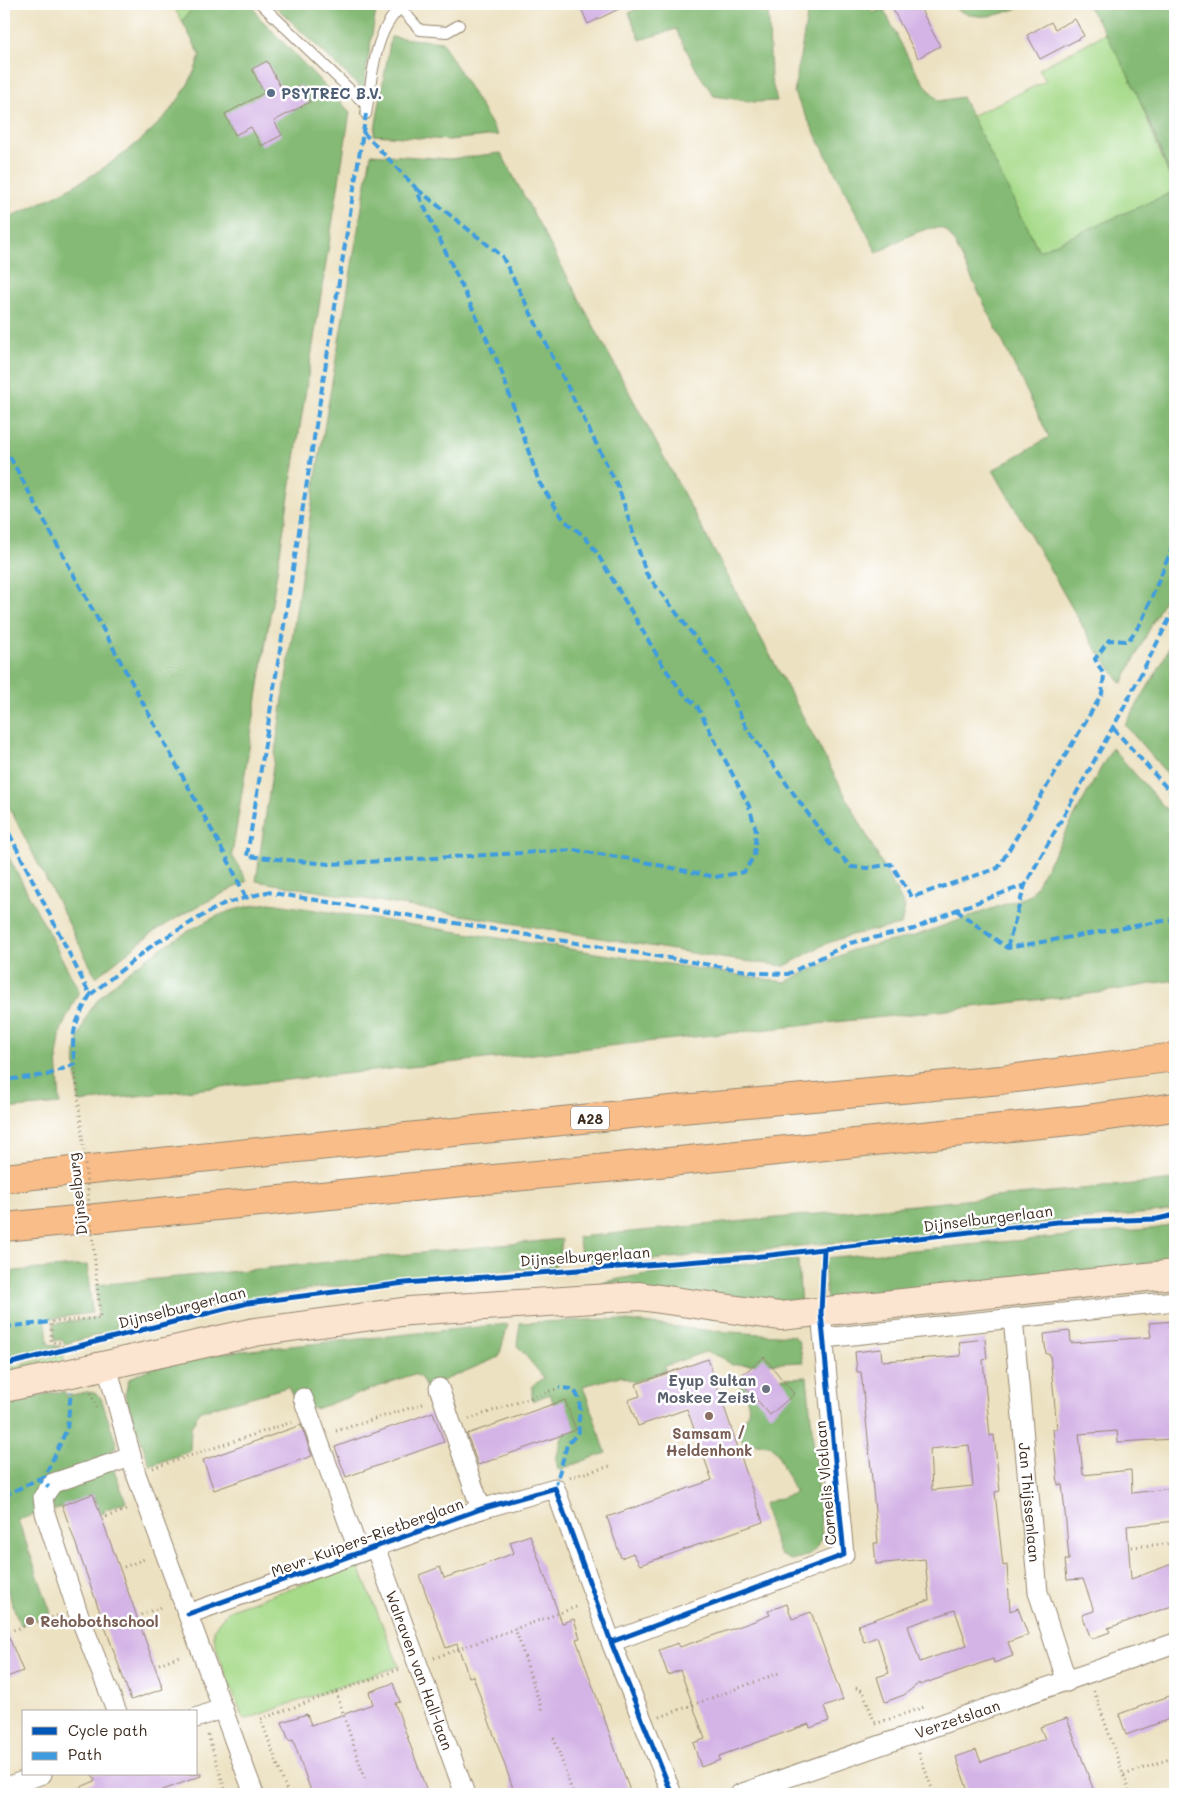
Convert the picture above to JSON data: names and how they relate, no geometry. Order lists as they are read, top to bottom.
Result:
{
  "streets": {
    "highway": ["A28"],
    "street": [
      "Cornelis Vlotlaan",
      "Jan Thijssenlaan",
      "Mevr. Kuipers-Rietberglaan",
      "Walraven van Hall-laan",
      "Verzetslaan"
    ],
    "path": ["Dijnselburg"],
    "cycle path": ["Dijnselburgerlaan"]
  },
  "crossings": [
    ["Jan Thijssenlaan", "Verzetslaan"],
    ["Mevr. Kuipers-Rietberglaan", "Walraven van Hall-laan"]
  ],
  "places": [
    "PSYTREC B.V.",
    "Eyup Sultan Moskee Zeist",
    "Samsam / Heldenhonk",
    "Rehobothschool"
  ],
  "legend": ["Cycle path", "Path"]
}
